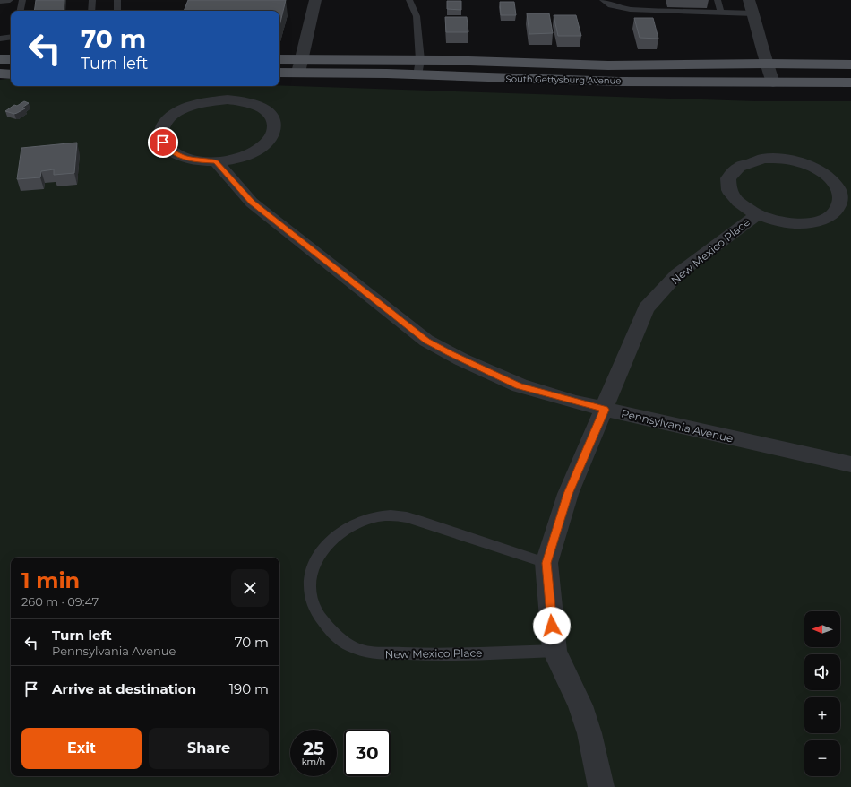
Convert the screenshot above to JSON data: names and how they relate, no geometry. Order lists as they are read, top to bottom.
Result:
{
  "streets": {
    "main road": ["South Gettysburg Avenue"],
    "street": ["New Mexico Place", "Pennsylvania Avenue"]
  },
  "crossings": [
    ["New Mexico Place", "Pennsylvania Avenue"]
  ],
  "north": "left",
  "page": {
    "turn": ["70 m", "Turn left"],
    "heading": ["1 min", "260 m · 09:47"],
    "map_buttons": ["+", "−"],
    "list": [
      {
        "name": "Turn left",
        "note": "Pennsylvania Avenue",
        "value": "70 m"
      },
      {
        "name": "Arrive at destination",
        "value": "190 m"
      }
    ],
    "buttons": ["Exit", "Share"],
    "speed": "25 km/h",
    "limit": "30"
  }
}
